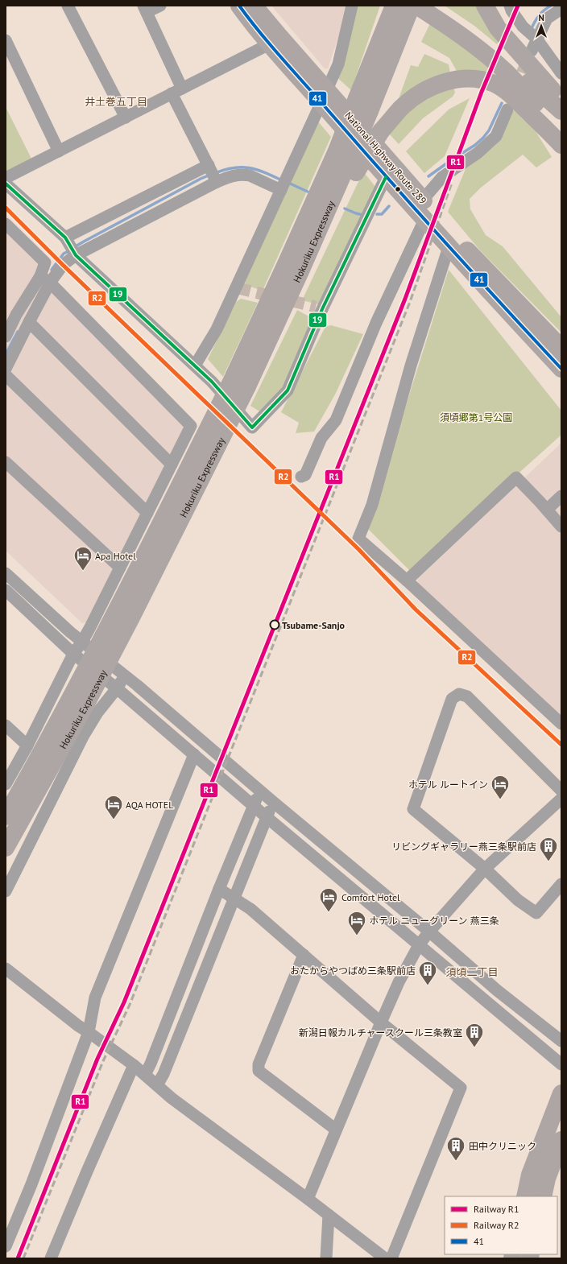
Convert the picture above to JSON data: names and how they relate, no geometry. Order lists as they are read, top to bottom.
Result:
{
  "streets": {
    "highway": ["National Highway Route 289", "Hokuriku Expressway"]
  },
  "districts": ["井土巻五丁目", "須頃二丁目"],
  "parks": ["須頃郷第1号公園"],
  "places": {
    "hotel": [
      "Apa Hotel",
      "ホテル ルートイン",
      "AQA HOTEL",
      "Comfort Hotel",
      "ホテル ニューグリーン 燕三条"
    ],
    "other": ["Tsubame-Sanjo"],
    "building": [
      "リビングギャラリー燕三条駅前店",
      "おたからやつばめ三条駅前店",
      "新潟日報カルチャースクール三条教室",
      "田中クリニック"
    ]
  },
  "lines": [
    "rail line R1",
    "transit line 41",
    "transit line 19",
    "rail line R2"
  ],
  "legend": ["Railway R1", "Railway R2", "41"],
  "north": "top"
}
